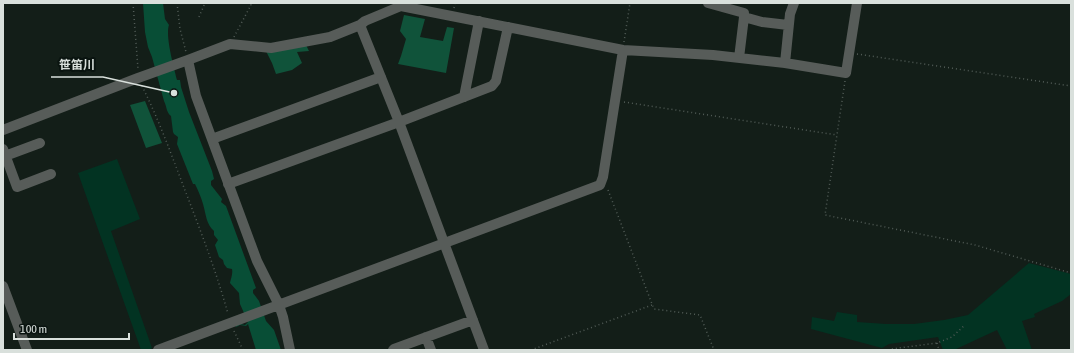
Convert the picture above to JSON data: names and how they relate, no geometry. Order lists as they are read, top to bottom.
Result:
{
  "places": ["笹笛川"],
  "scale_bar": "100 m"
}
